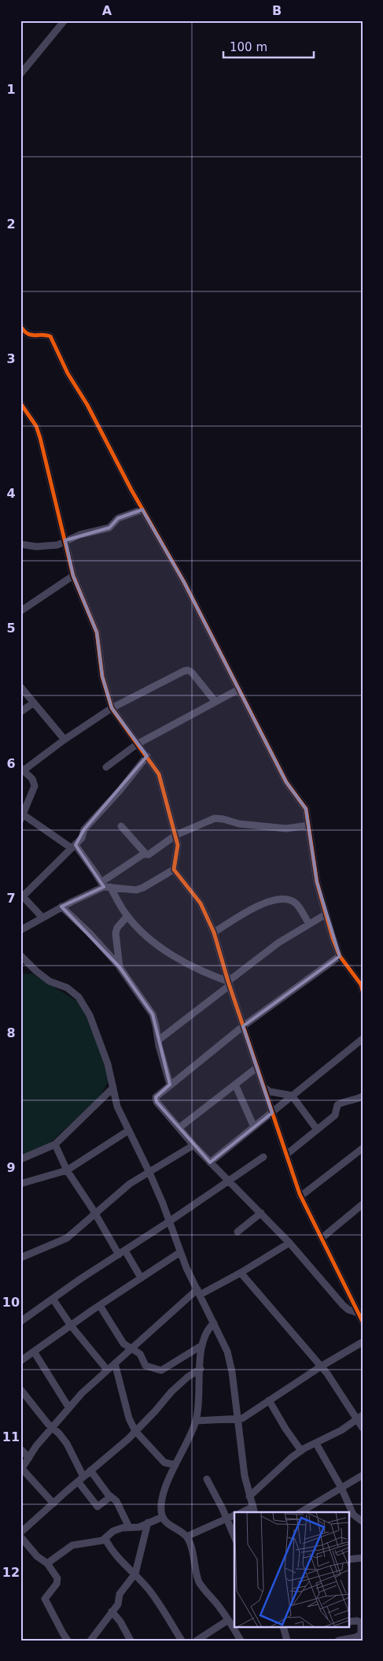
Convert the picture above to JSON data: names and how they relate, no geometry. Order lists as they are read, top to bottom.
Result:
{
  "scale_bar": "100 m",
  "grid": {
    "columns": ["A", "B"],
    "rows": [
      "1",
      "2",
      "3",
      "4",
      "5",
      "6",
      "7",
      "8",
      "9",
      "10",
      "11",
      "12"
    ]
  }
}
